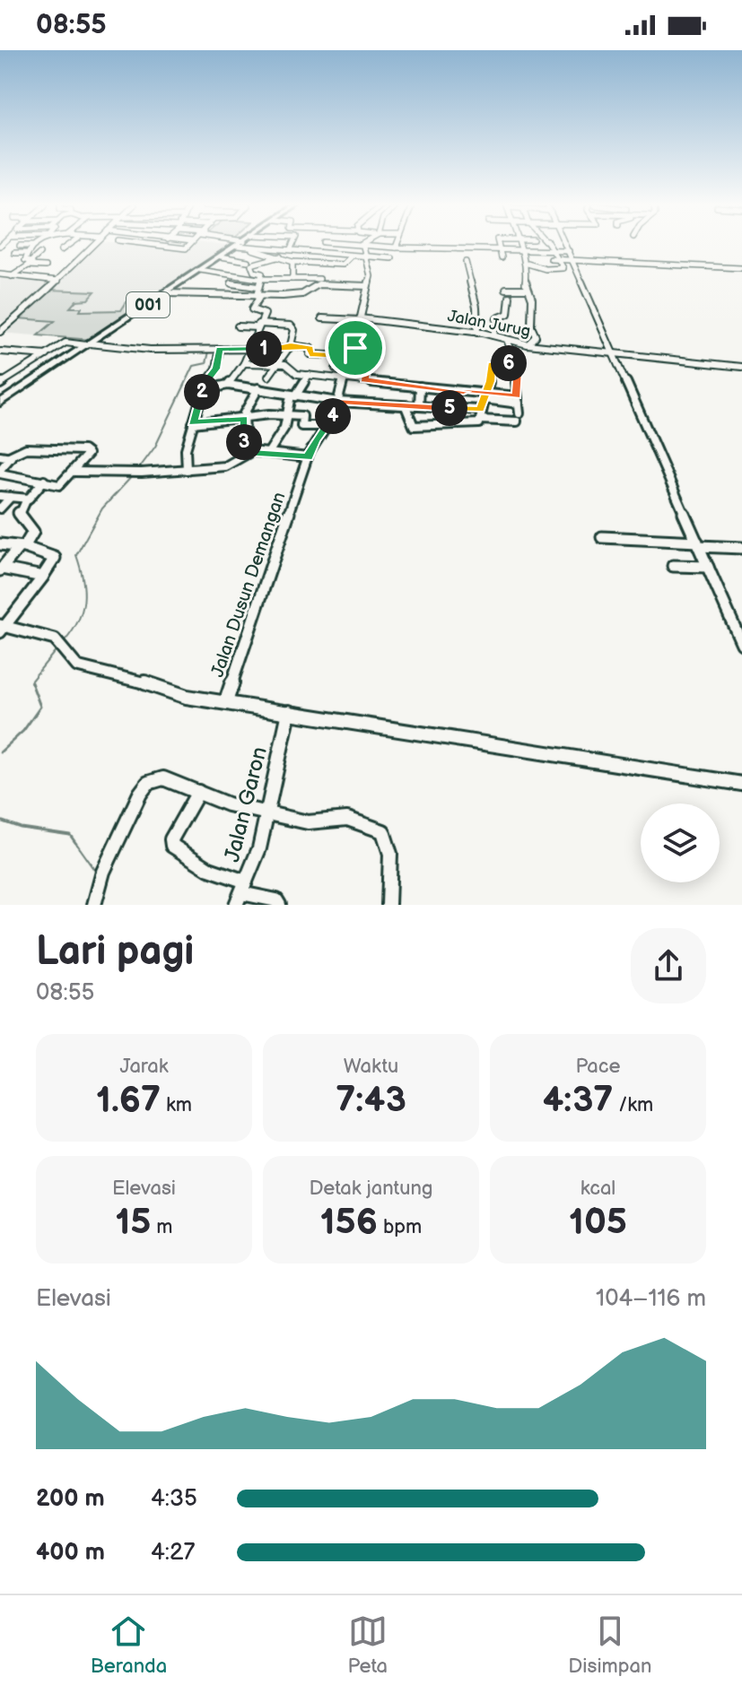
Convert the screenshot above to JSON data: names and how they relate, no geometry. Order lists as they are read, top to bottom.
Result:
{
  "streets": {
    "main road": ["001"],
    "street": ["Jalan Jurug", "Jalan Dusun Demangan", "Jalan Garon"]
  },
  "page": {
    "status": "08:55",
    "pins": [
      "1",
      "6",
      "2",
      "5",
      "4",
      "3"
    ],
    "heading": ["Lari pagi", "08:55"],
    "stats": [
      ["Jarak", "1.67 km"],
      ["Waktu", "7:43"],
      ["Pace", "4:37 /km"],
      ["Elevasi", "15 m"],
      ["Detak jantung", "156 bpm"],
      ["kcal", "105"]
    ],
    "chart": ["Elevasi", "104–116 m"],
    "list": [
      {
        "name": "200 m",
        "note": "4:35"
      },
      {
        "name": "400 m",
        "note": "4:27"
      }
    ],
    "tabs": ["Beranda", "Peta", "Disimpan"]
  }
}
